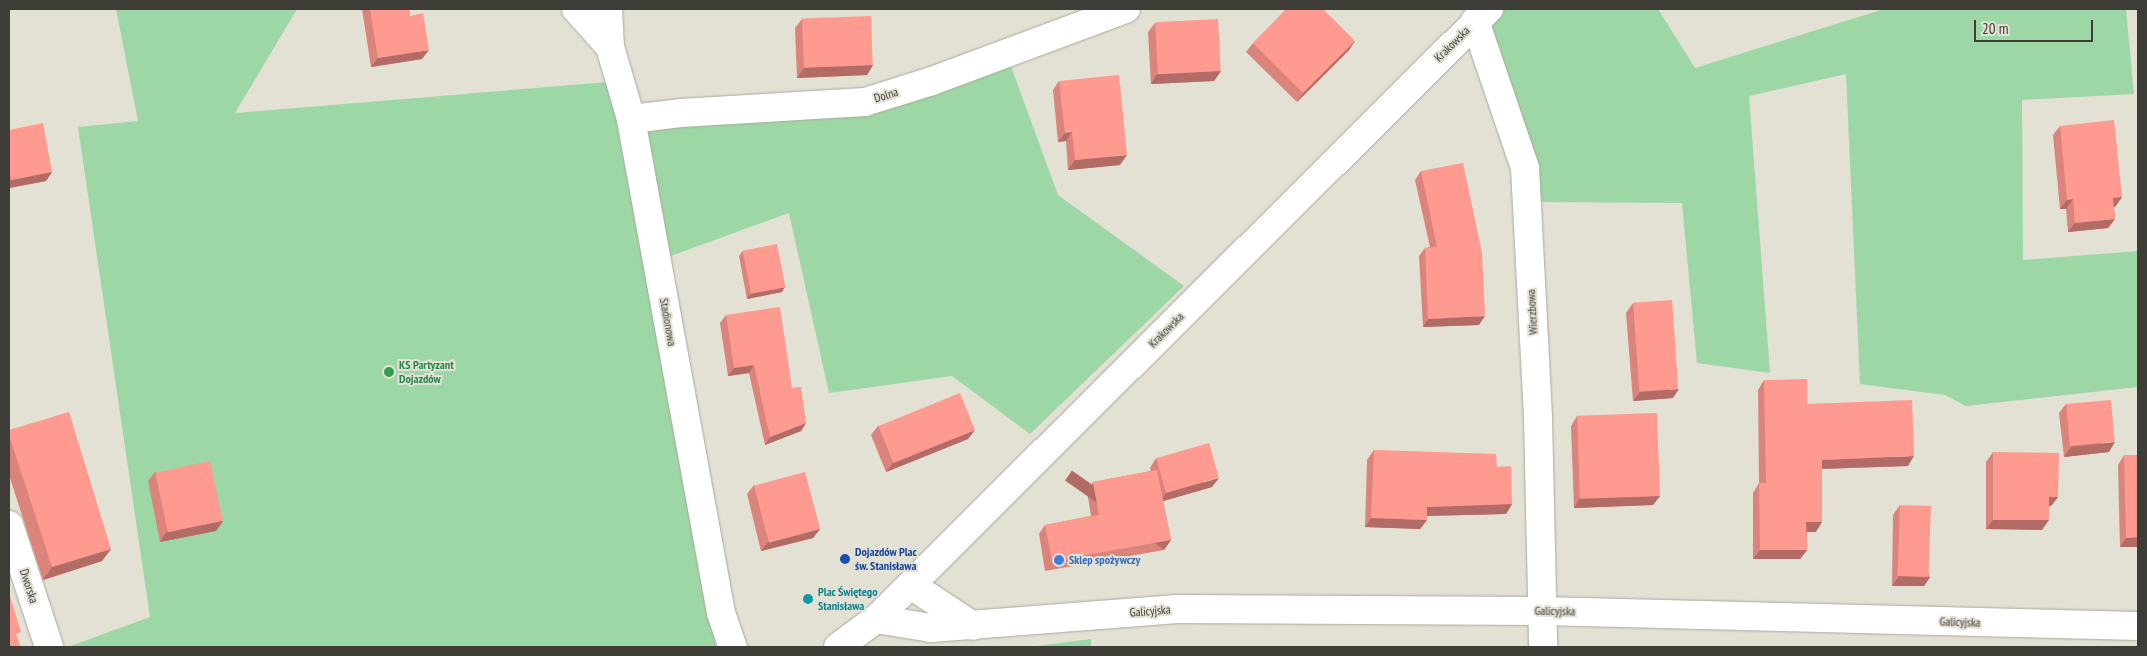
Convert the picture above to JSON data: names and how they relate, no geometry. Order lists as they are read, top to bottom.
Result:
{
  "streets": {
    "street": [
      "Krakowska",
      "Dolna",
      "Wierzbowa",
      "Stadionowa",
      "Dworska",
      "Galicyjska"
    ]
  },
  "crossings": [
    ["Krakowska", "Wierzbowa"],
    ["Krakowska", "Galicyjska"],
    ["Dolna", "Stadionowa"],
    ["Wierzbowa", "Galicyjska"]
  ],
  "places": [
    "KS Partyzant Dojazdów",
    "Dojazdów Plac św. Stanisława",
    "Sklep spożywczy",
    "Plac Świętego Stanisława"
  ],
  "scale_bar": "20 m"
}
